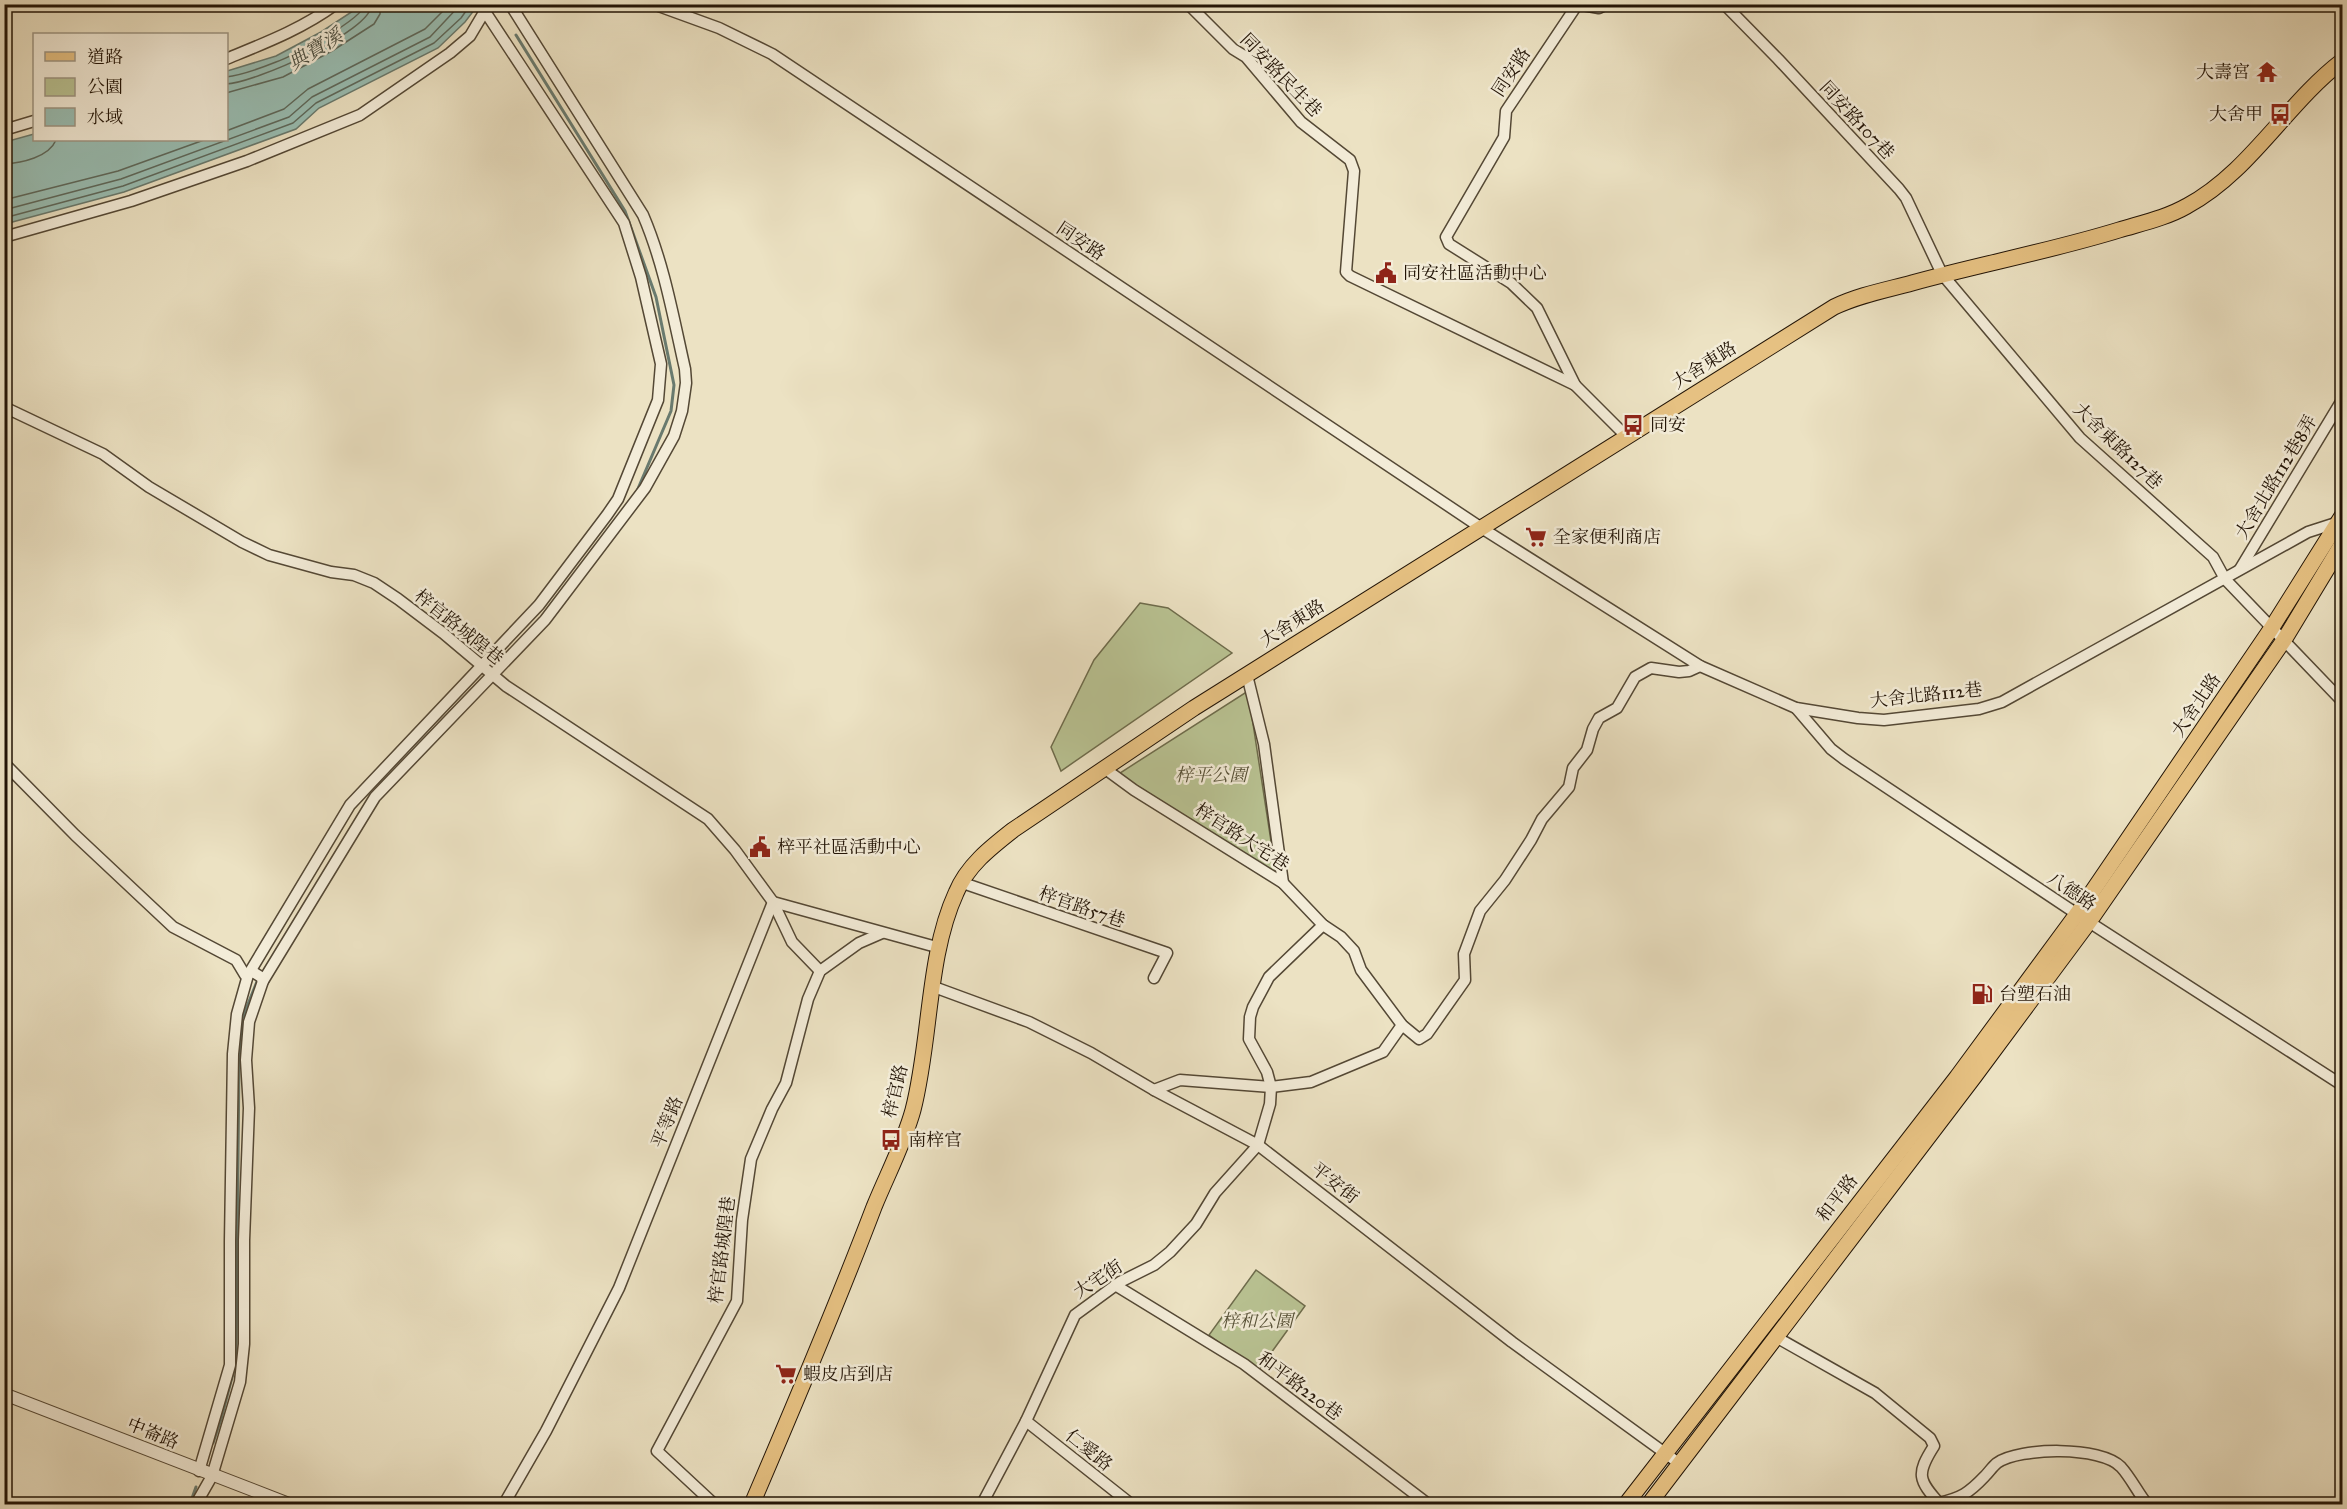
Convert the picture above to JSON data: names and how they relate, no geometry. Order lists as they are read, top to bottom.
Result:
{
  "streets": {
    "main road": [
      "大舍東路",
      "大舍北路",
      "梓官路",
      "和平路"
    ],
    "street": [
      "同安路",
      "同安路民生巷",
      "同安路107巷",
      "大舍東路127巷",
      "大舍北路112巷8弄",
      "梓官路城隍巷",
      "大舍北路112巷",
      "梓官路大宅巷",
      "八德路",
      "梓官路57巷",
      "平等路",
      "平安街",
      "大宅街",
      "和平路220巷",
      "中崙路",
      "仁愛路"
    ]
  },
  "crossings": [
    ["同安路", "同安路民生巷"],
    ["同安路", "大舍東路"],
    ["同安路", "大舍北路112巷"],
    ["同安路107巷", "大舍東路"],
    ["同安路107巷", "大舍東路127巷"],
    ["大舍東路", "大舍東路127巷"],
    ["大舍東路", "大舍北路112巷"],
    ["大舍東路", "梓官路大宅巷"],
    ["大舍東路", "梓官路"],
    ["大舍東路127巷", "大舍北路112巷"],
    ["大舍東路127巷", "大舍北路"],
    ["大舍北路112巷8弄", "大舍北路112巷"],
    ["梓官路城隍巷", "平等路"],
    ["大舍北路112巷", "大舍北路"],
    ["大舍北路112巷", "梓官路大宅巷"],
    ["大舍北路112巷", "八德路"],
    ["大舍北路", "八德路"],
    ["大舍北路", "和平路"],
    ["梓官路大宅巷", "梓官路"],
    ["八德路", "和平路"],
    ["梓官路57巷", "梓官路"],
    ["梓官路", "平安街"],
    ["平安街", "和平路"],
    ["平安街", "大宅街"],
    ["大宅街", "和平路220巷"],
    ["大宅街", "仁愛路"]
  ],
  "water": ["典寶溪"],
  "parks": ["梓平公園", "梓和公園"],
  "places": {
    "temple": ["大壽宮"],
    "bus stop": ["大舍甲", "同安", "南梓官"],
    "public building": ["同安社區活動中心", "梓平社區活動中心"],
    "supermarket": ["全家便利商店", "蝦皮店到店"],
    "fuel station": ["台塑石油"]
  },
  "legend": ["道路", "公園", "水域"]
}
